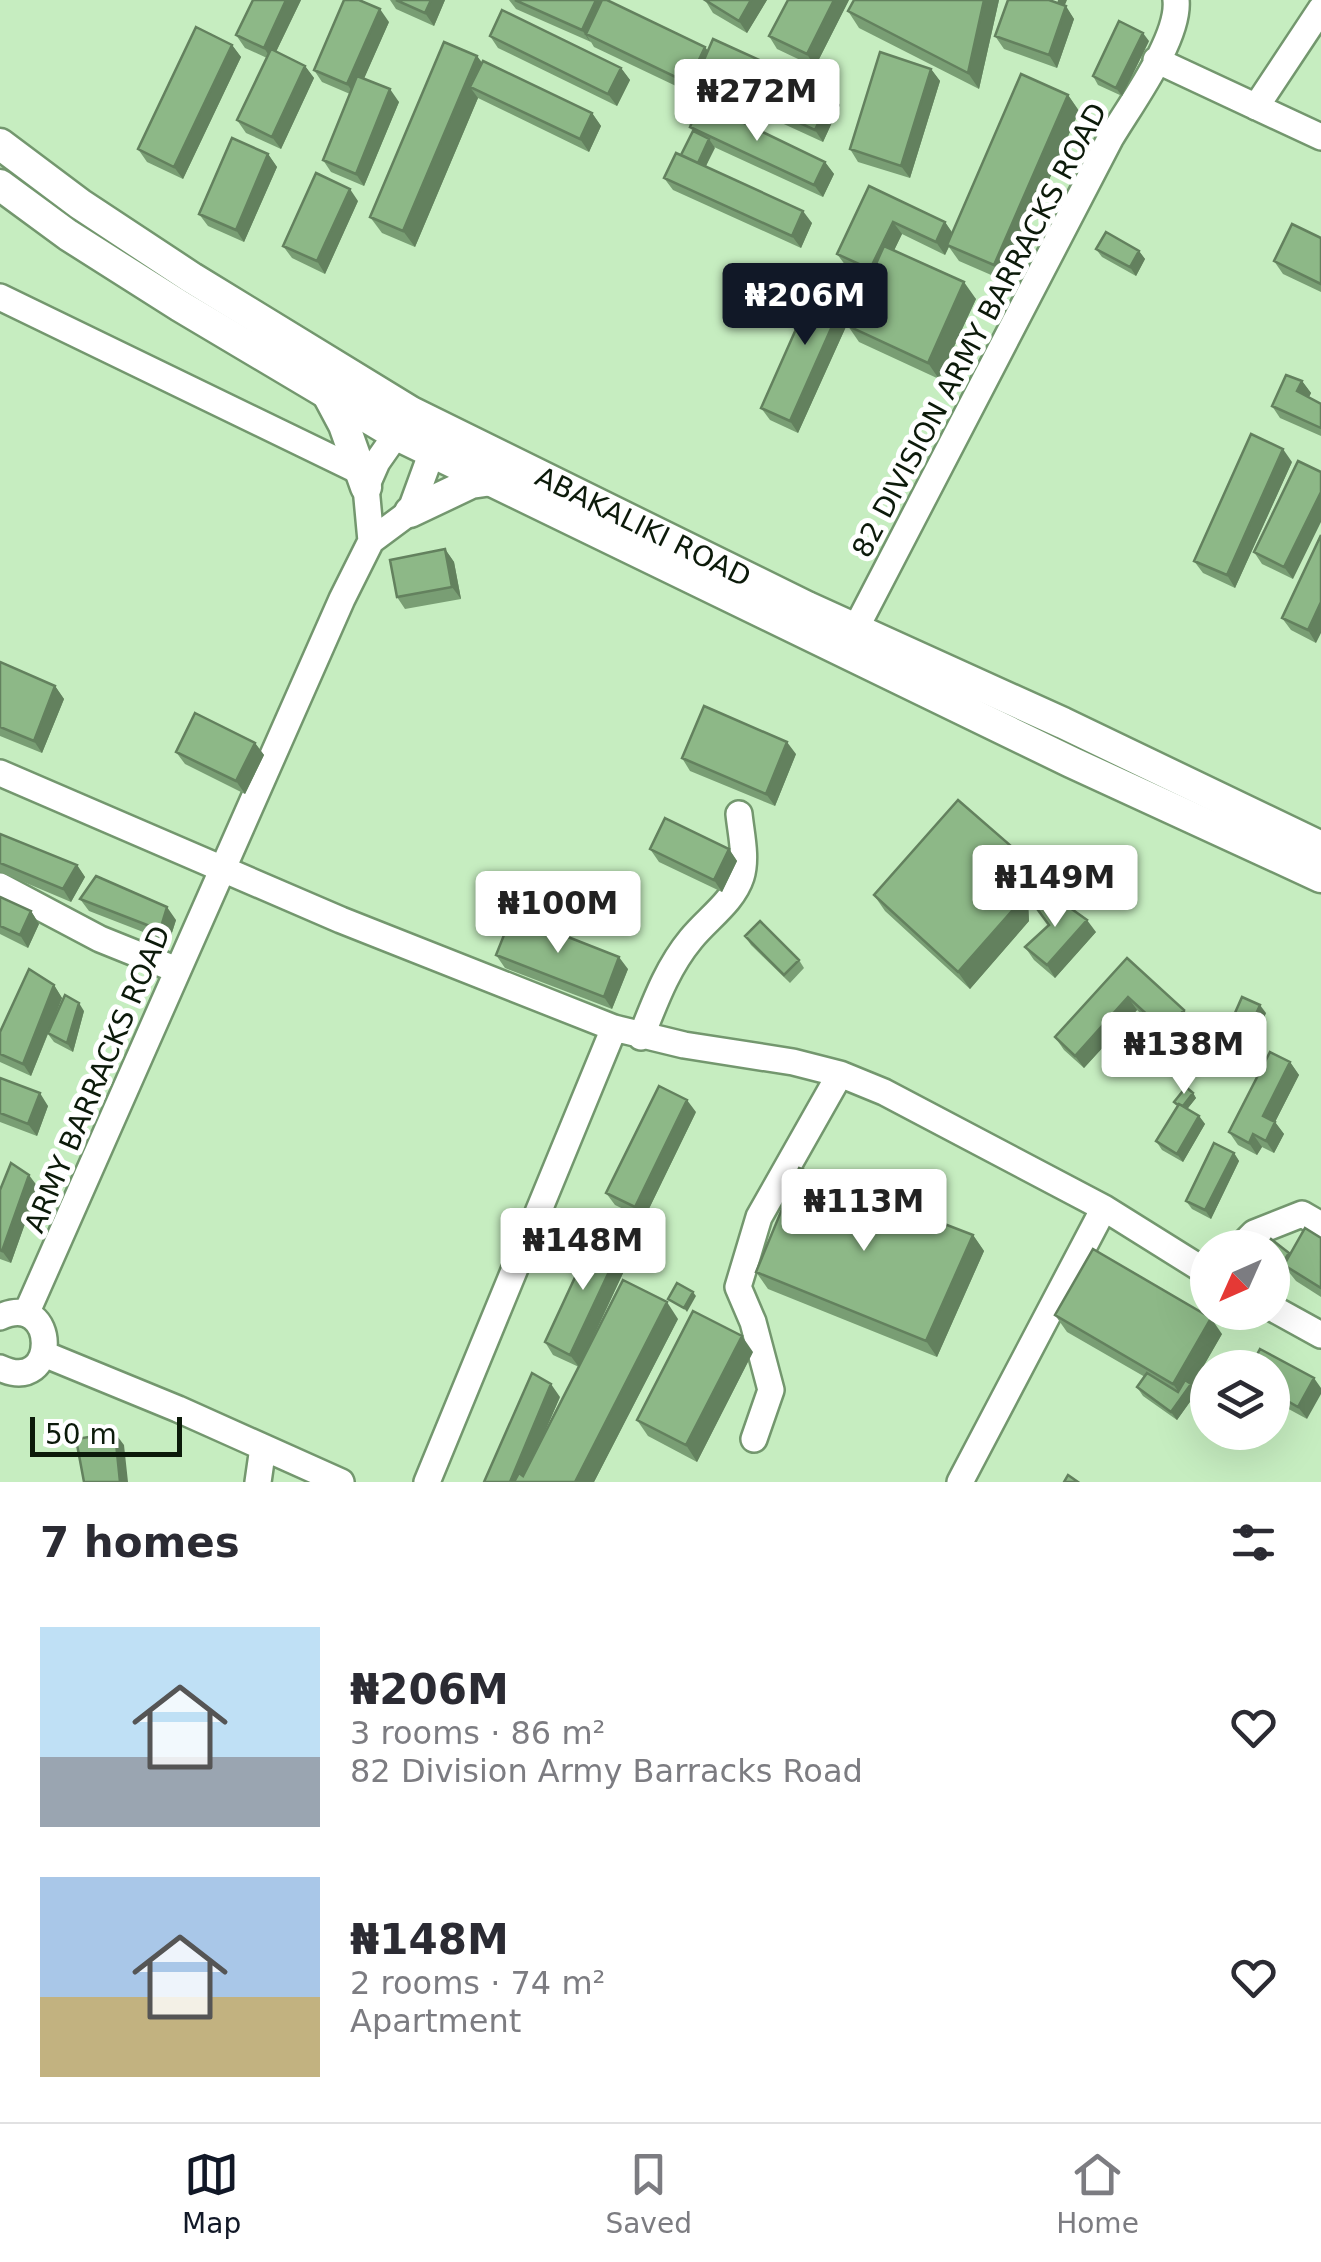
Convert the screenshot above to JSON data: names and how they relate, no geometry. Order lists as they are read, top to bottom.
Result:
{
  "streets": {
    "main road": ["ABAKALIKI ROAD"],
    "street": ["82 DIVISION ARMY BARRACKS ROAD", "ARMY BARRACKS ROAD"]
  },
  "crossings": [
    ["82 DIVISION ARMY BARRACKS ROAD", "ABAKALIKI ROAD"]
  ],
  "scale_bar": "50 m",
  "north": "bottom left",
  "page": {
    "price": [
      "₦272M",
      "₦206M",
      "₦149M",
      "₦100M",
      "₦138M",
      "₦113M",
      "₦148M"
    ],
    "scale": "50 m",
    "heading": "7 homes",
    "list": [
      {
        "name": "₦206M",
        "note": "3 rooms · 86 m² · 82 Division Army Barracks Road"
      },
      {
        "name": "₦148M",
        "note": "2 rooms · 74 m² · Apartment"
      }
    ],
    "tabs": ["Map", "Saved", "Home"]
  }
}
